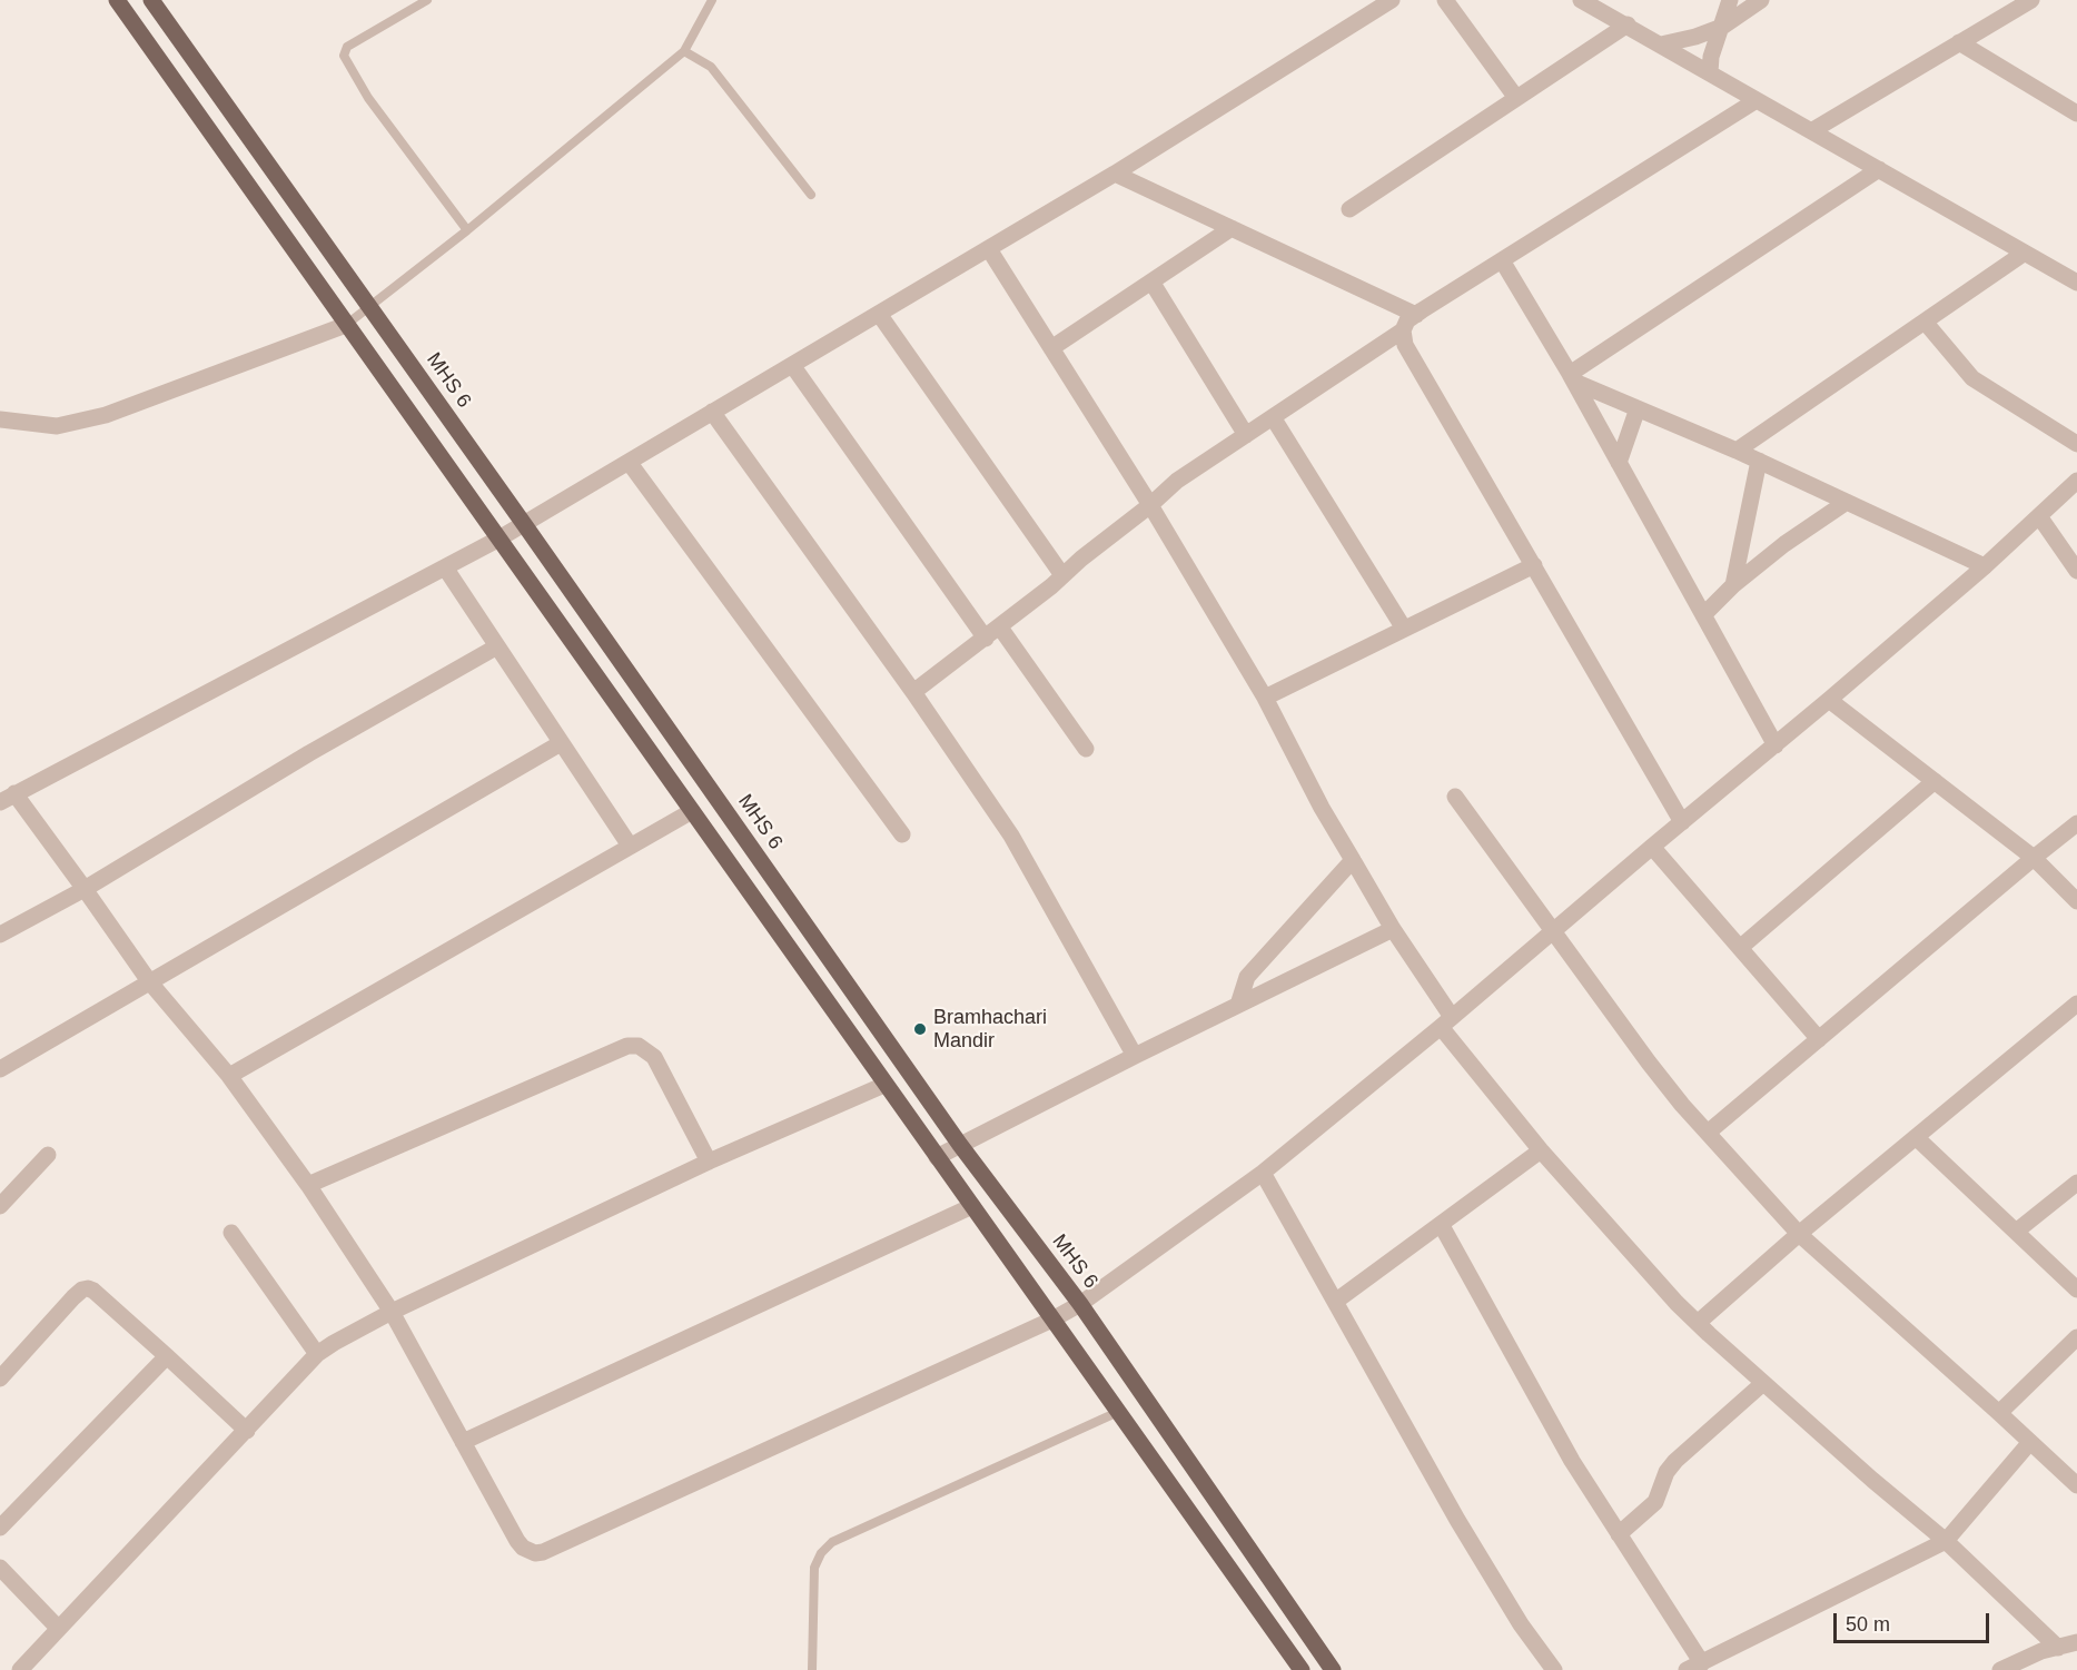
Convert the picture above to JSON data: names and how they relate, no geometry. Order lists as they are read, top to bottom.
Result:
{
  "streets": {
    "main road": ["MHS 6"]
  },
  "places": ["Bramhachari Mandir"],
  "scale_bar": "50 m"
}
